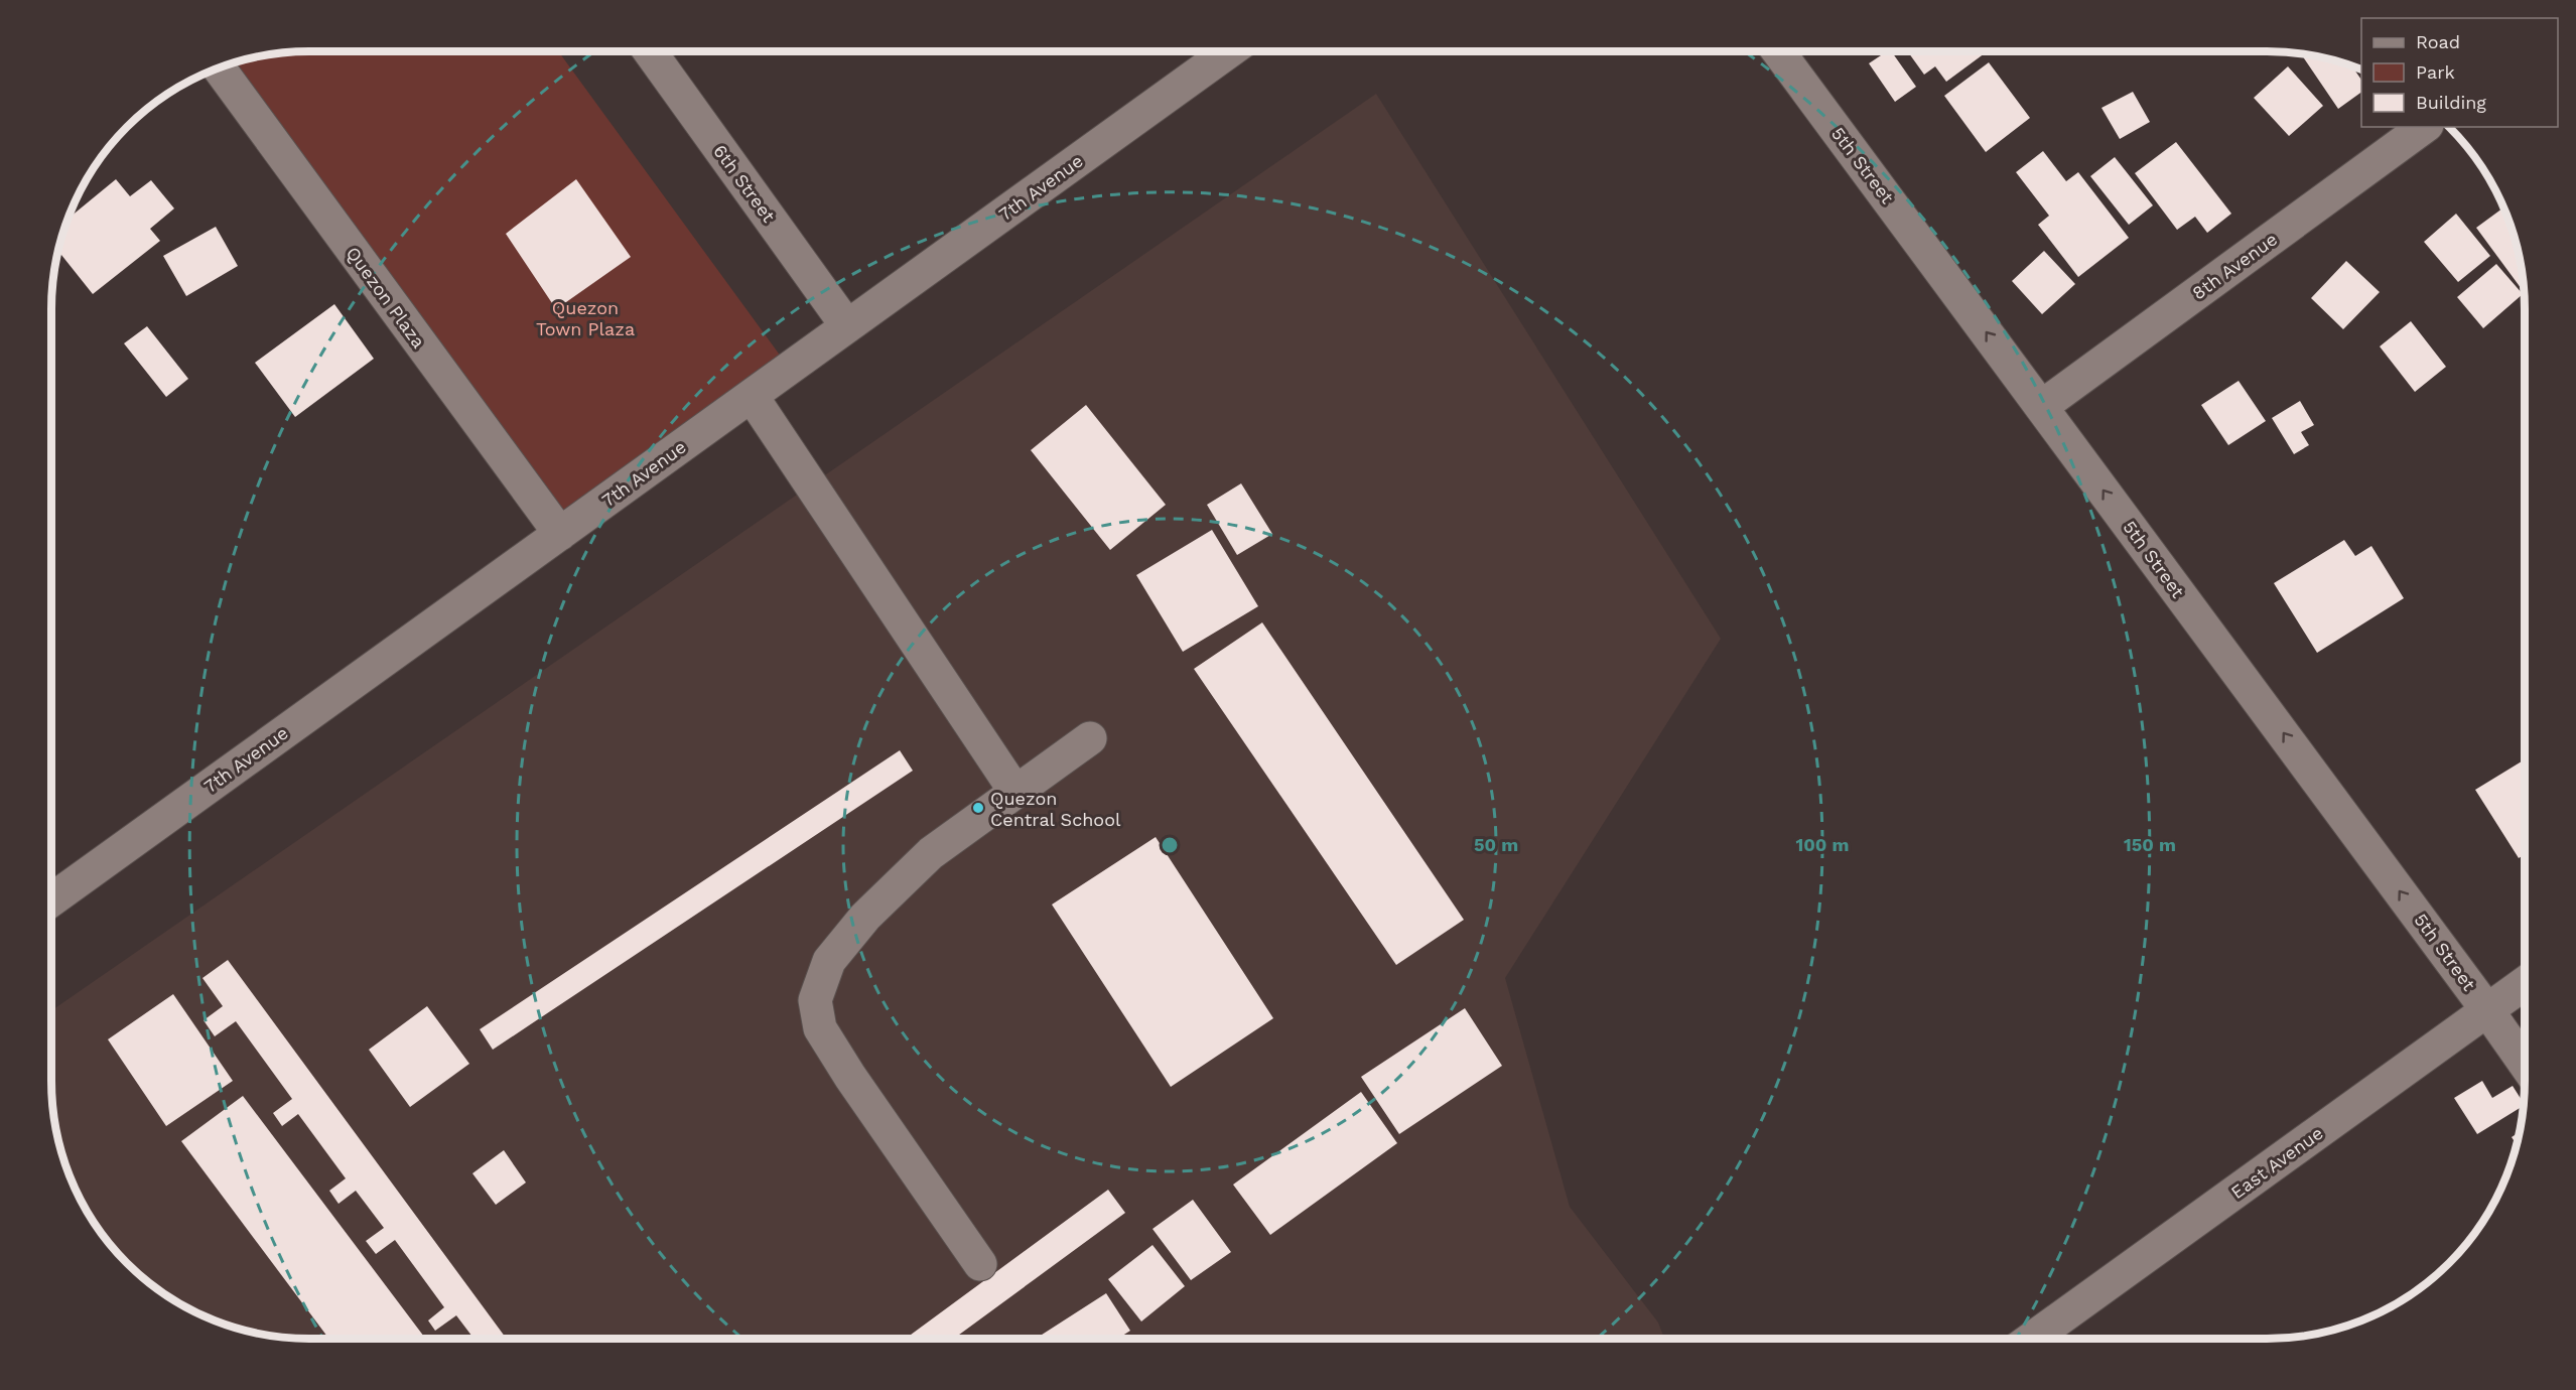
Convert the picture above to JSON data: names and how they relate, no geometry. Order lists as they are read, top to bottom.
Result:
{
  "streets": {
    "street": [
      "5th Street",
      "6th Street",
      "7th Avenue",
      "8th Avenue",
      "Quezon Plaza",
      "East Avenue"
    ]
  },
  "crossings": [
    ["5th Street", "8th Avenue"],
    ["5th Street", "East Avenue"],
    ["6th Street", "7th Avenue"],
    ["7th Avenue", "Quezon Plaza"]
  ],
  "one_way": ["5th Street"],
  "parks": ["Quezon Town Plaza"],
  "places": ["Quezon Central School"],
  "legend": ["Road", "Park", "Building"],
  "rings": ["50 m", "100 m", "150 m"]
}
